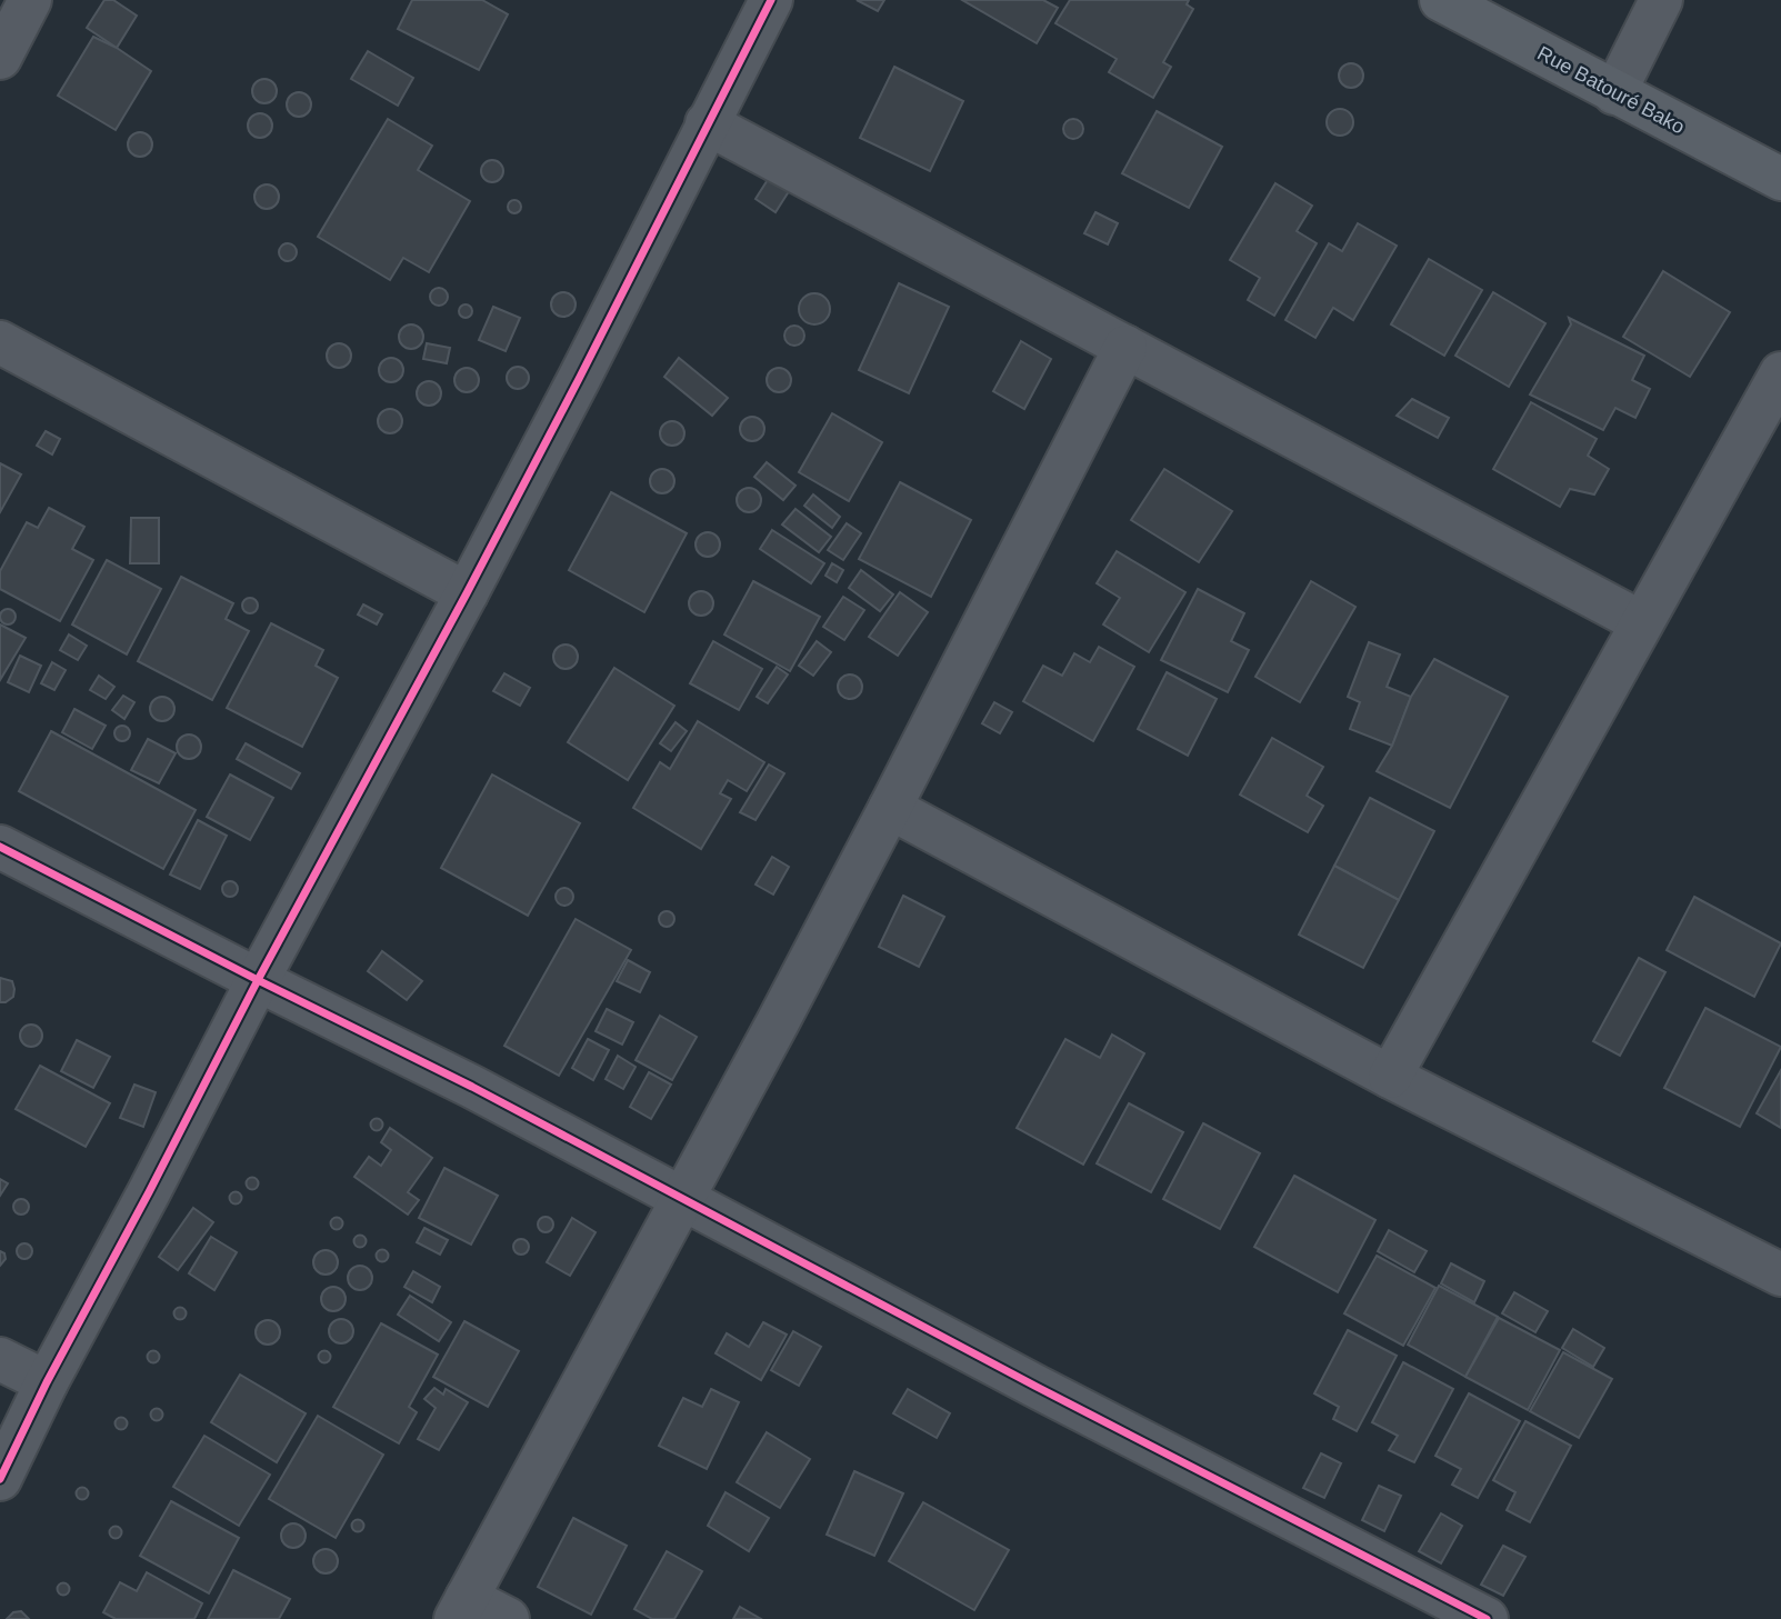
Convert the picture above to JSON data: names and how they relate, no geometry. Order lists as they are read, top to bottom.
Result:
{
  "streets": {
    "main road": ["Rue Batouré Bako"]
  }
}
